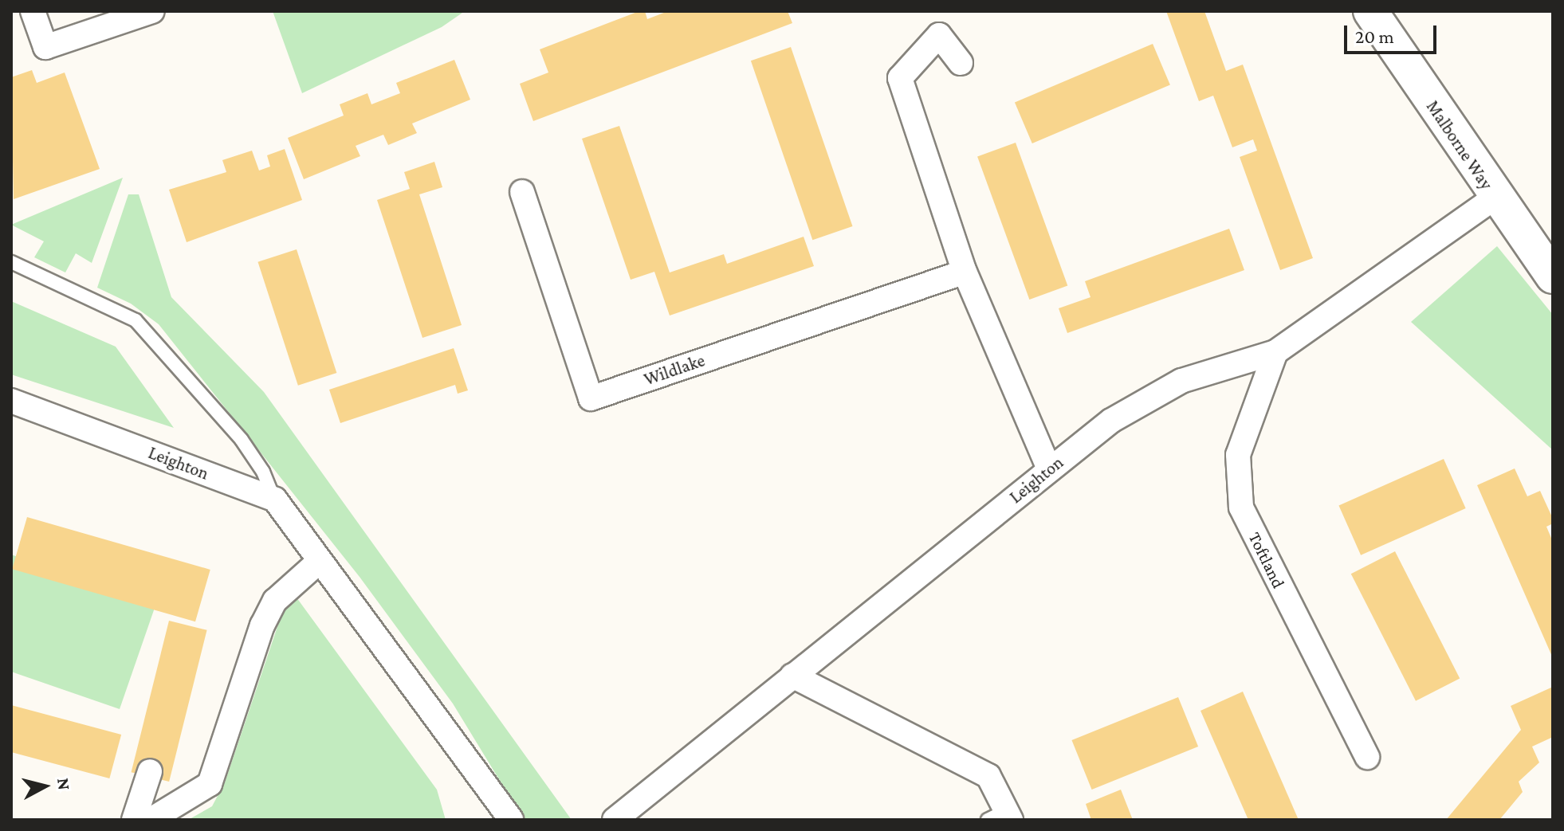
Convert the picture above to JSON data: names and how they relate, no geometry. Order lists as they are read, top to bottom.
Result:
{
  "streets": {
    "street": [
      "Malborne Way",
      "Wildlake",
      "Leighton",
      "Toftland"
    ]
  },
  "crossings": [
    ["Malborne Way", "Leighton"],
    ["Leighton", "Toftland"]
  ],
  "scale_bar": "20 m",
  "north": "right"
}
